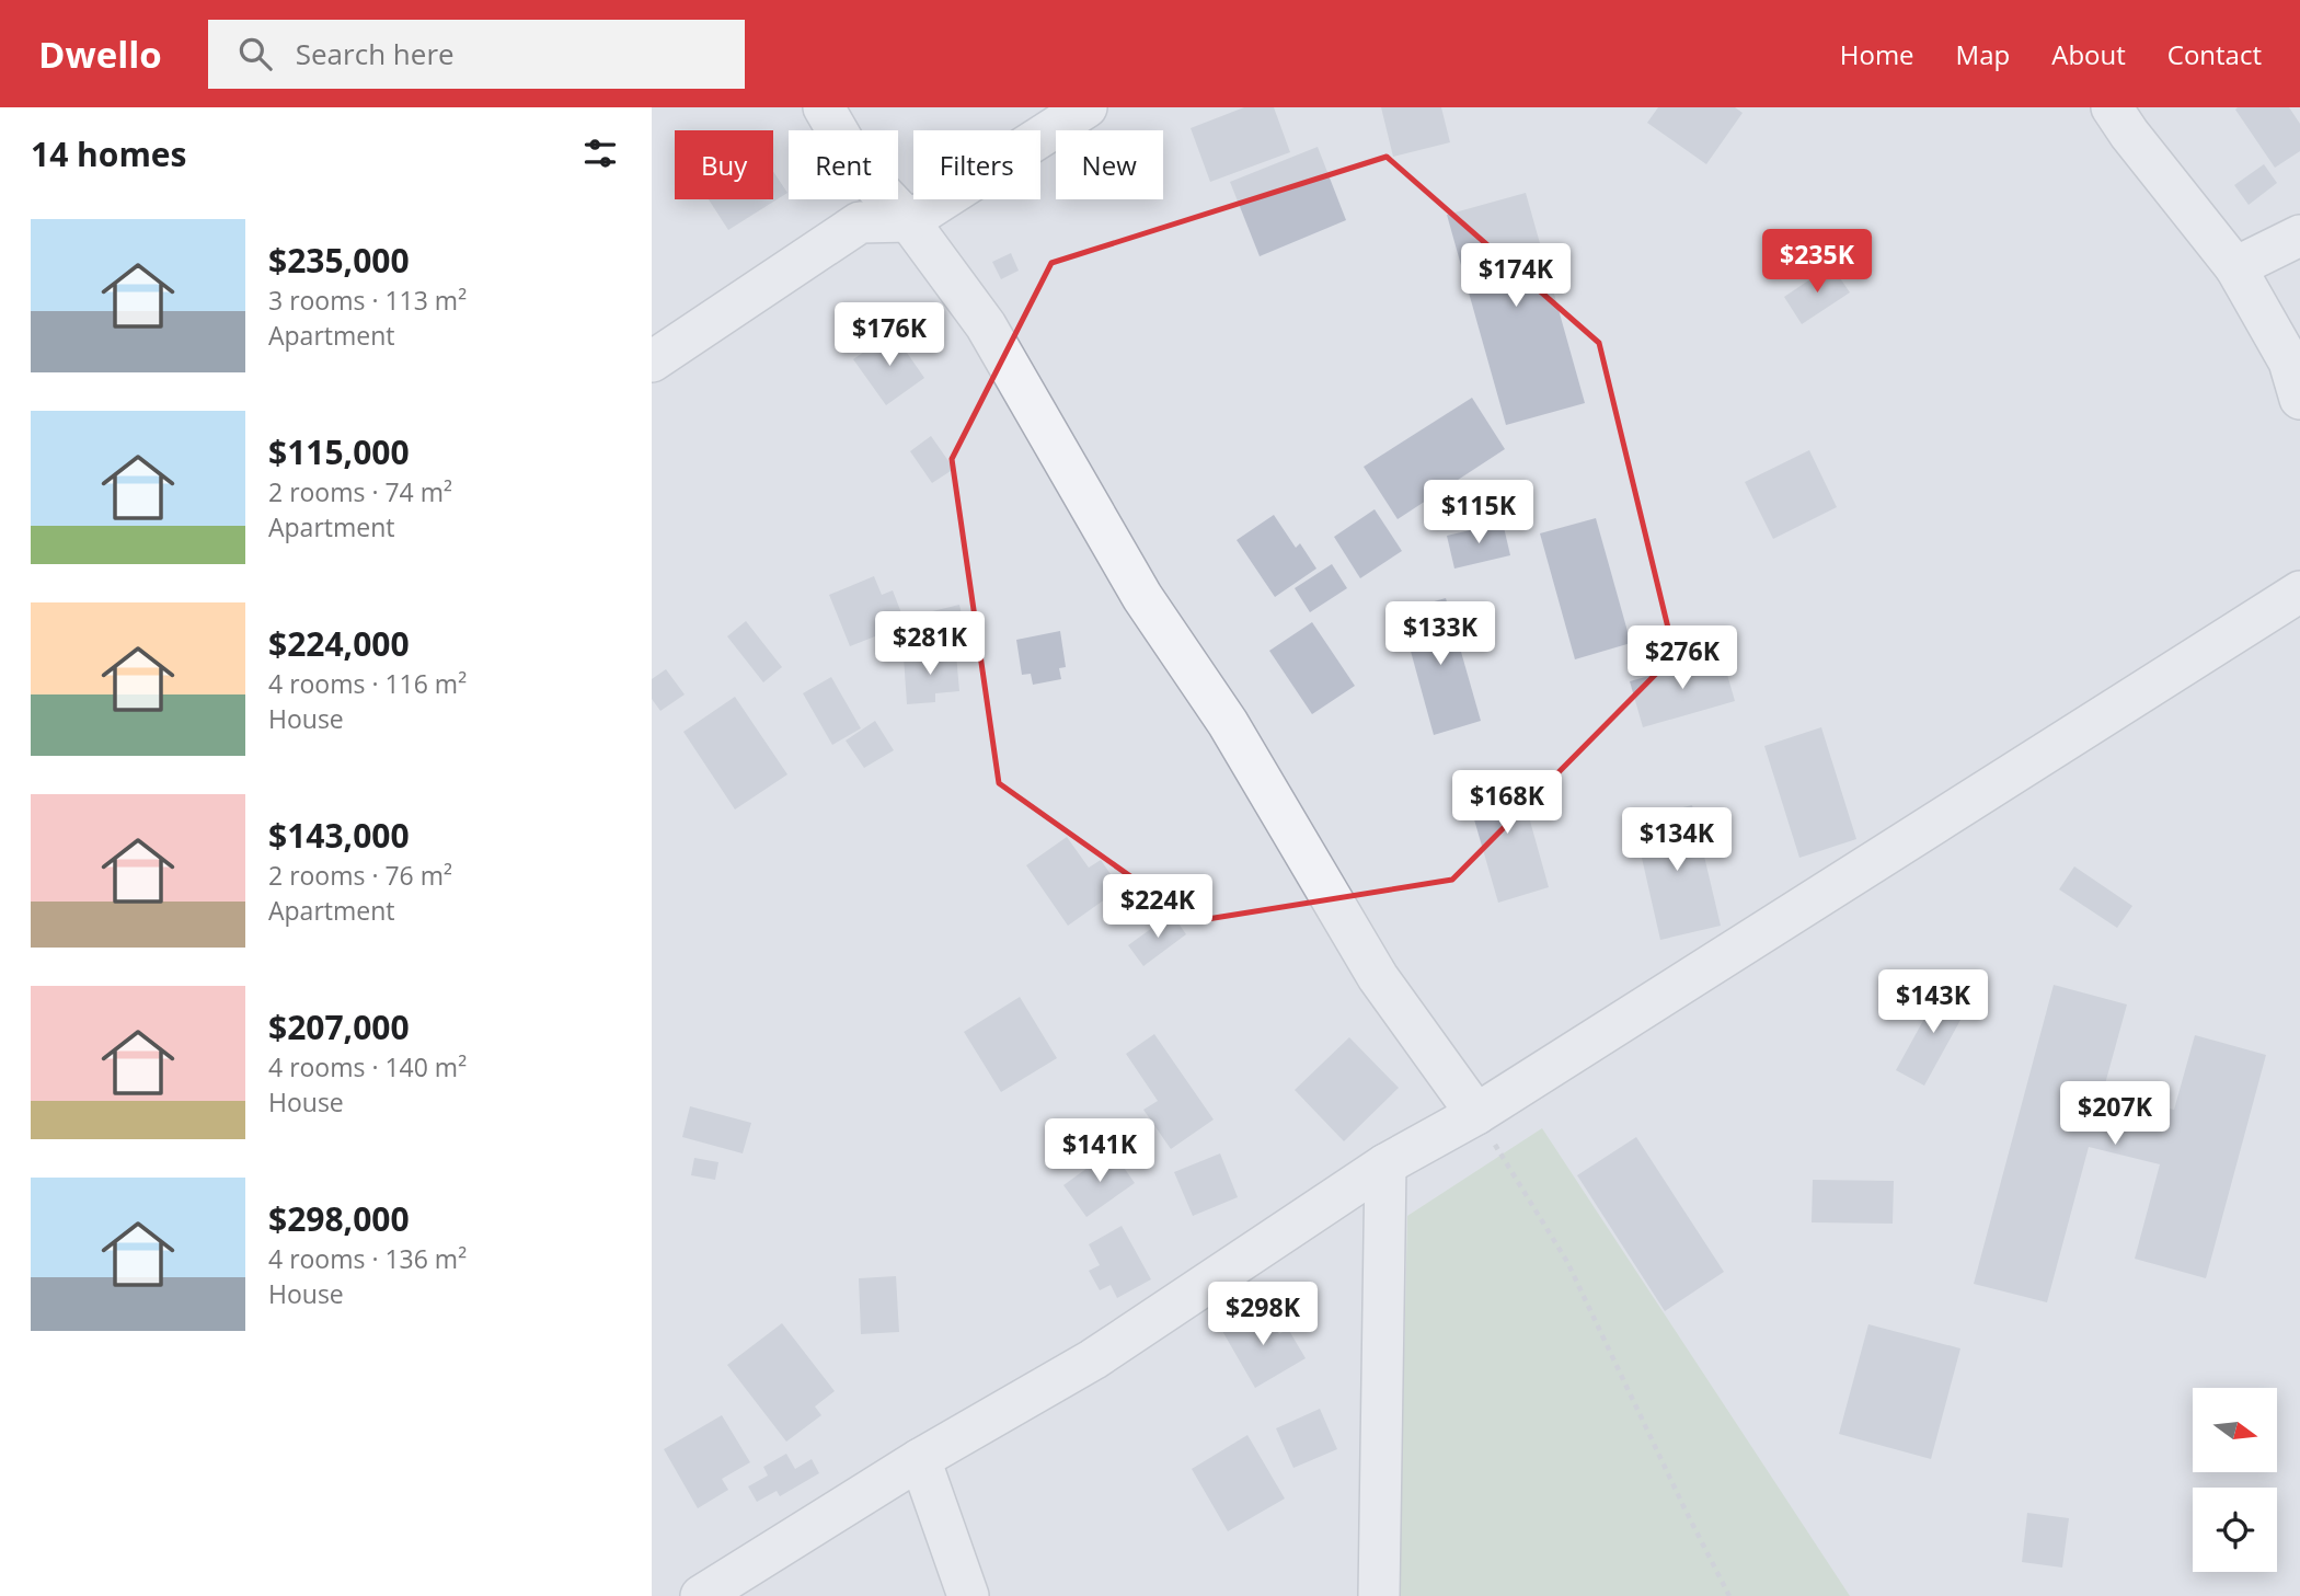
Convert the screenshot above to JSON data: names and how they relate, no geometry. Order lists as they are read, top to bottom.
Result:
{
  "north": "right",
  "page": {
    "header": "Dwello",
    "search": "Search here",
    "nav": [
      "Home",
      "Map",
      "About",
      "Contact"
    ],
    "heading": "14 homes",
    "chip": [
      "Buy",
      "Rent",
      "Filters",
      "New"
    ],
    "list": [
      {
        "name": "$235,000",
        "note": "3 rooms · 113 m² · Apartment"
      },
      {
        "name": "$115,000",
        "note": "2 rooms · 74 m² · Apartment"
      },
      {
        "name": "$224,000",
        "note": "4 rooms · 116 m² · House"
      },
      {
        "name": "$143,000",
        "note": "2 rooms · 76 m² · Apartment"
      },
      {
        "name": "$207,000",
        "note": "4 rooms · 140 m² · House"
      },
      {
        "name": "$298,000",
        "note": "4 rooms · 136 m² · House"
      }
    ],
    "price": [
      "$235K",
      "$174K",
      "$176K",
      "$115K",
      "$133K",
      "$281K",
      "$276K",
      "$168K",
      "$134K",
      "$224K",
      "$143K",
      "$207K",
      "$141K",
      "$298K"
    ]
  }
}
